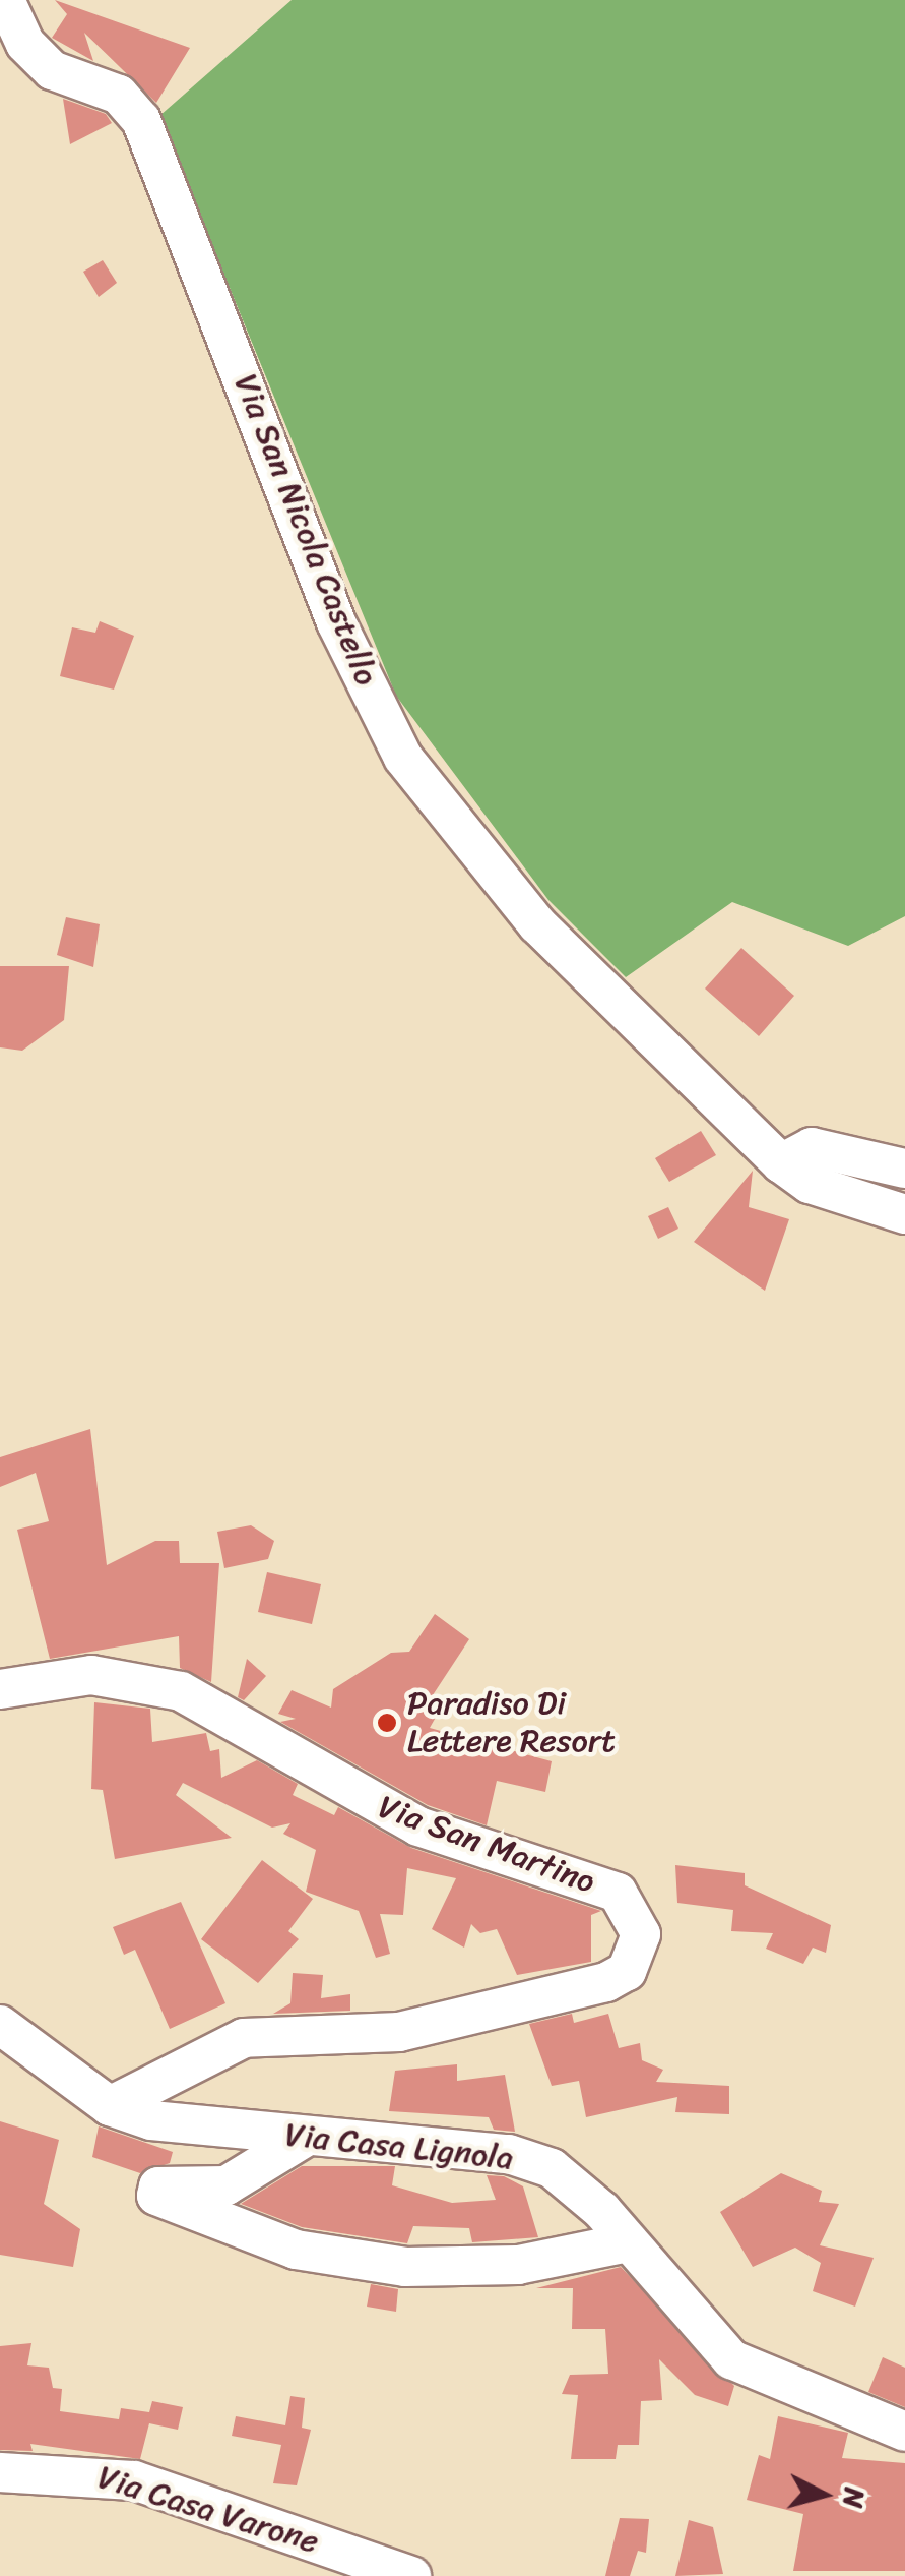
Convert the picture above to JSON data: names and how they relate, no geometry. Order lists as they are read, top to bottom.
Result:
{
  "streets": {
    "street": [
      "Via San Nicola Castello",
      "Via San Martino",
      "Via Casa Lignola",
      "Via Casa Varone"
    ]
  },
  "crossings": [
    ["Via San Martino", "Via Casa Lignola"]
  ],
  "places": ["Paradiso Di Lettere Resort"],
  "north": "right"
}
